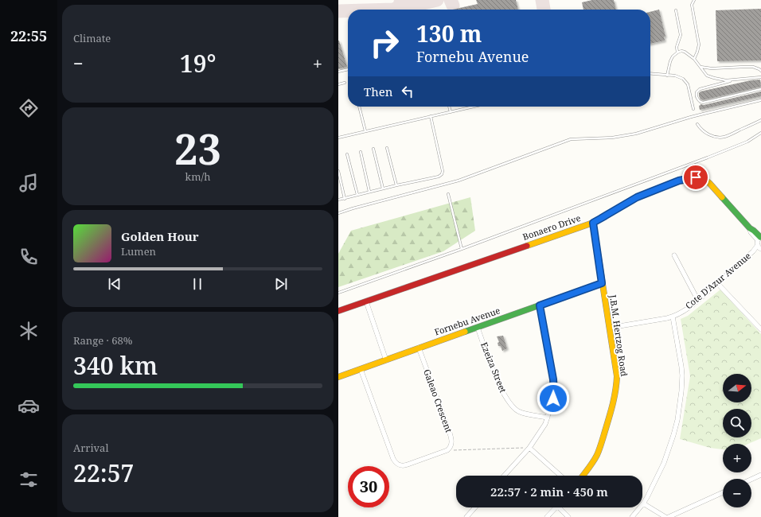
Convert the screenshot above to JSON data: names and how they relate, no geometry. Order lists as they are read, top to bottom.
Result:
{
  "streets": {
    "street": [
      "Bonaero Drive",
      "Cote D'Azur Avenue",
      "Fornebu Avenue",
      "J.B.M. Hertzog Road",
      "Ezeiza Street",
      "Galeao Crescent"
    ]
  },
  "crossings": [
    ["Bonaero Drive", "J.B.M. Hertzog Road"],
    ["Cote D'Azur Avenue", "J.B.M. Hertzog Road"],
    ["Fornebu Avenue", "J.B.M. Hertzog Road"],
    ["Fornebu Avenue", "Ezeiza Street"],
    ["Fornebu Avenue", "Galeao Crescent"]
  ],
  "north": "right",
  "page": {
    "tabs": "22:55",
    "tile": [
      "Climate",
      ["23", "km/h"],
      ["Range · 68%", "340 km"],
      ["Arrival", "22:57"]
    ],
    "turn": ["130 m", "Fornebu Avenue"],
    "heat": ["−", "19°", "+"],
    "then": "Then",
    "song": ["Golden Hour", "Lumen"],
    "map_buttons": ["+", "−"],
    "limit": "30",
    "trip": "22:57 · 2 min · 450 m"
  }
}
